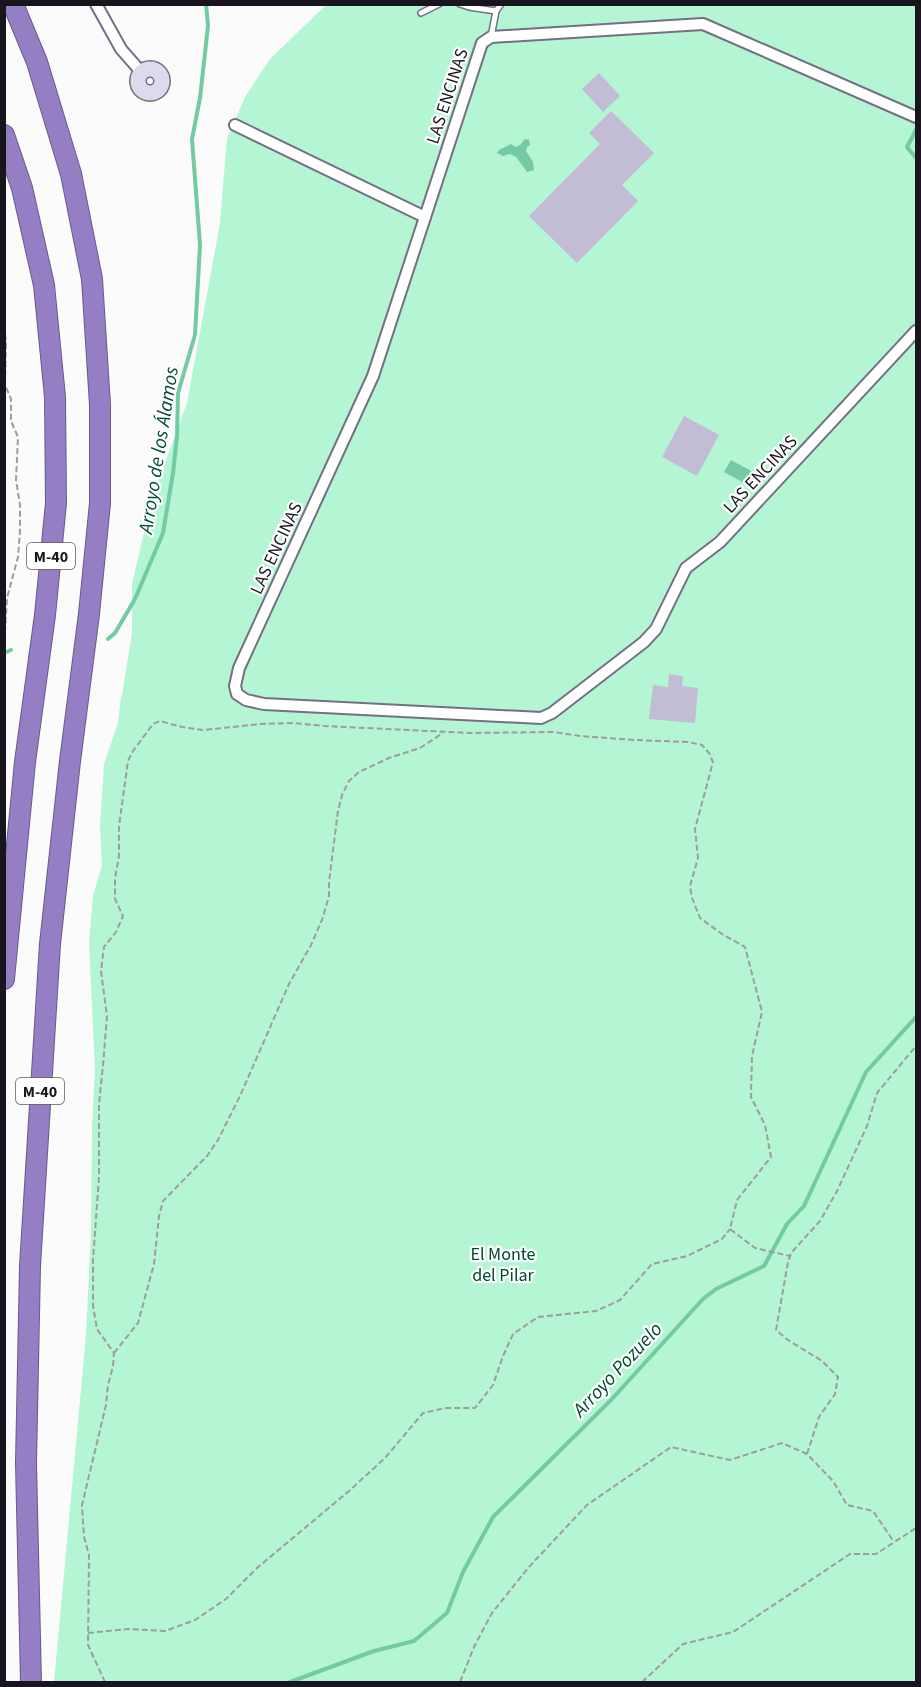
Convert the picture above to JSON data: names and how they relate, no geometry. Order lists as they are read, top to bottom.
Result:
{
  "streets": {
    "highway": ["M-40"],
    "street": ["LAS ENCINAS"]
  },
  "water": ["Arroyo de los Álamos", "Arroyo Pozuelo"],
  "parks": ["El Monte del Pilar"]
}
